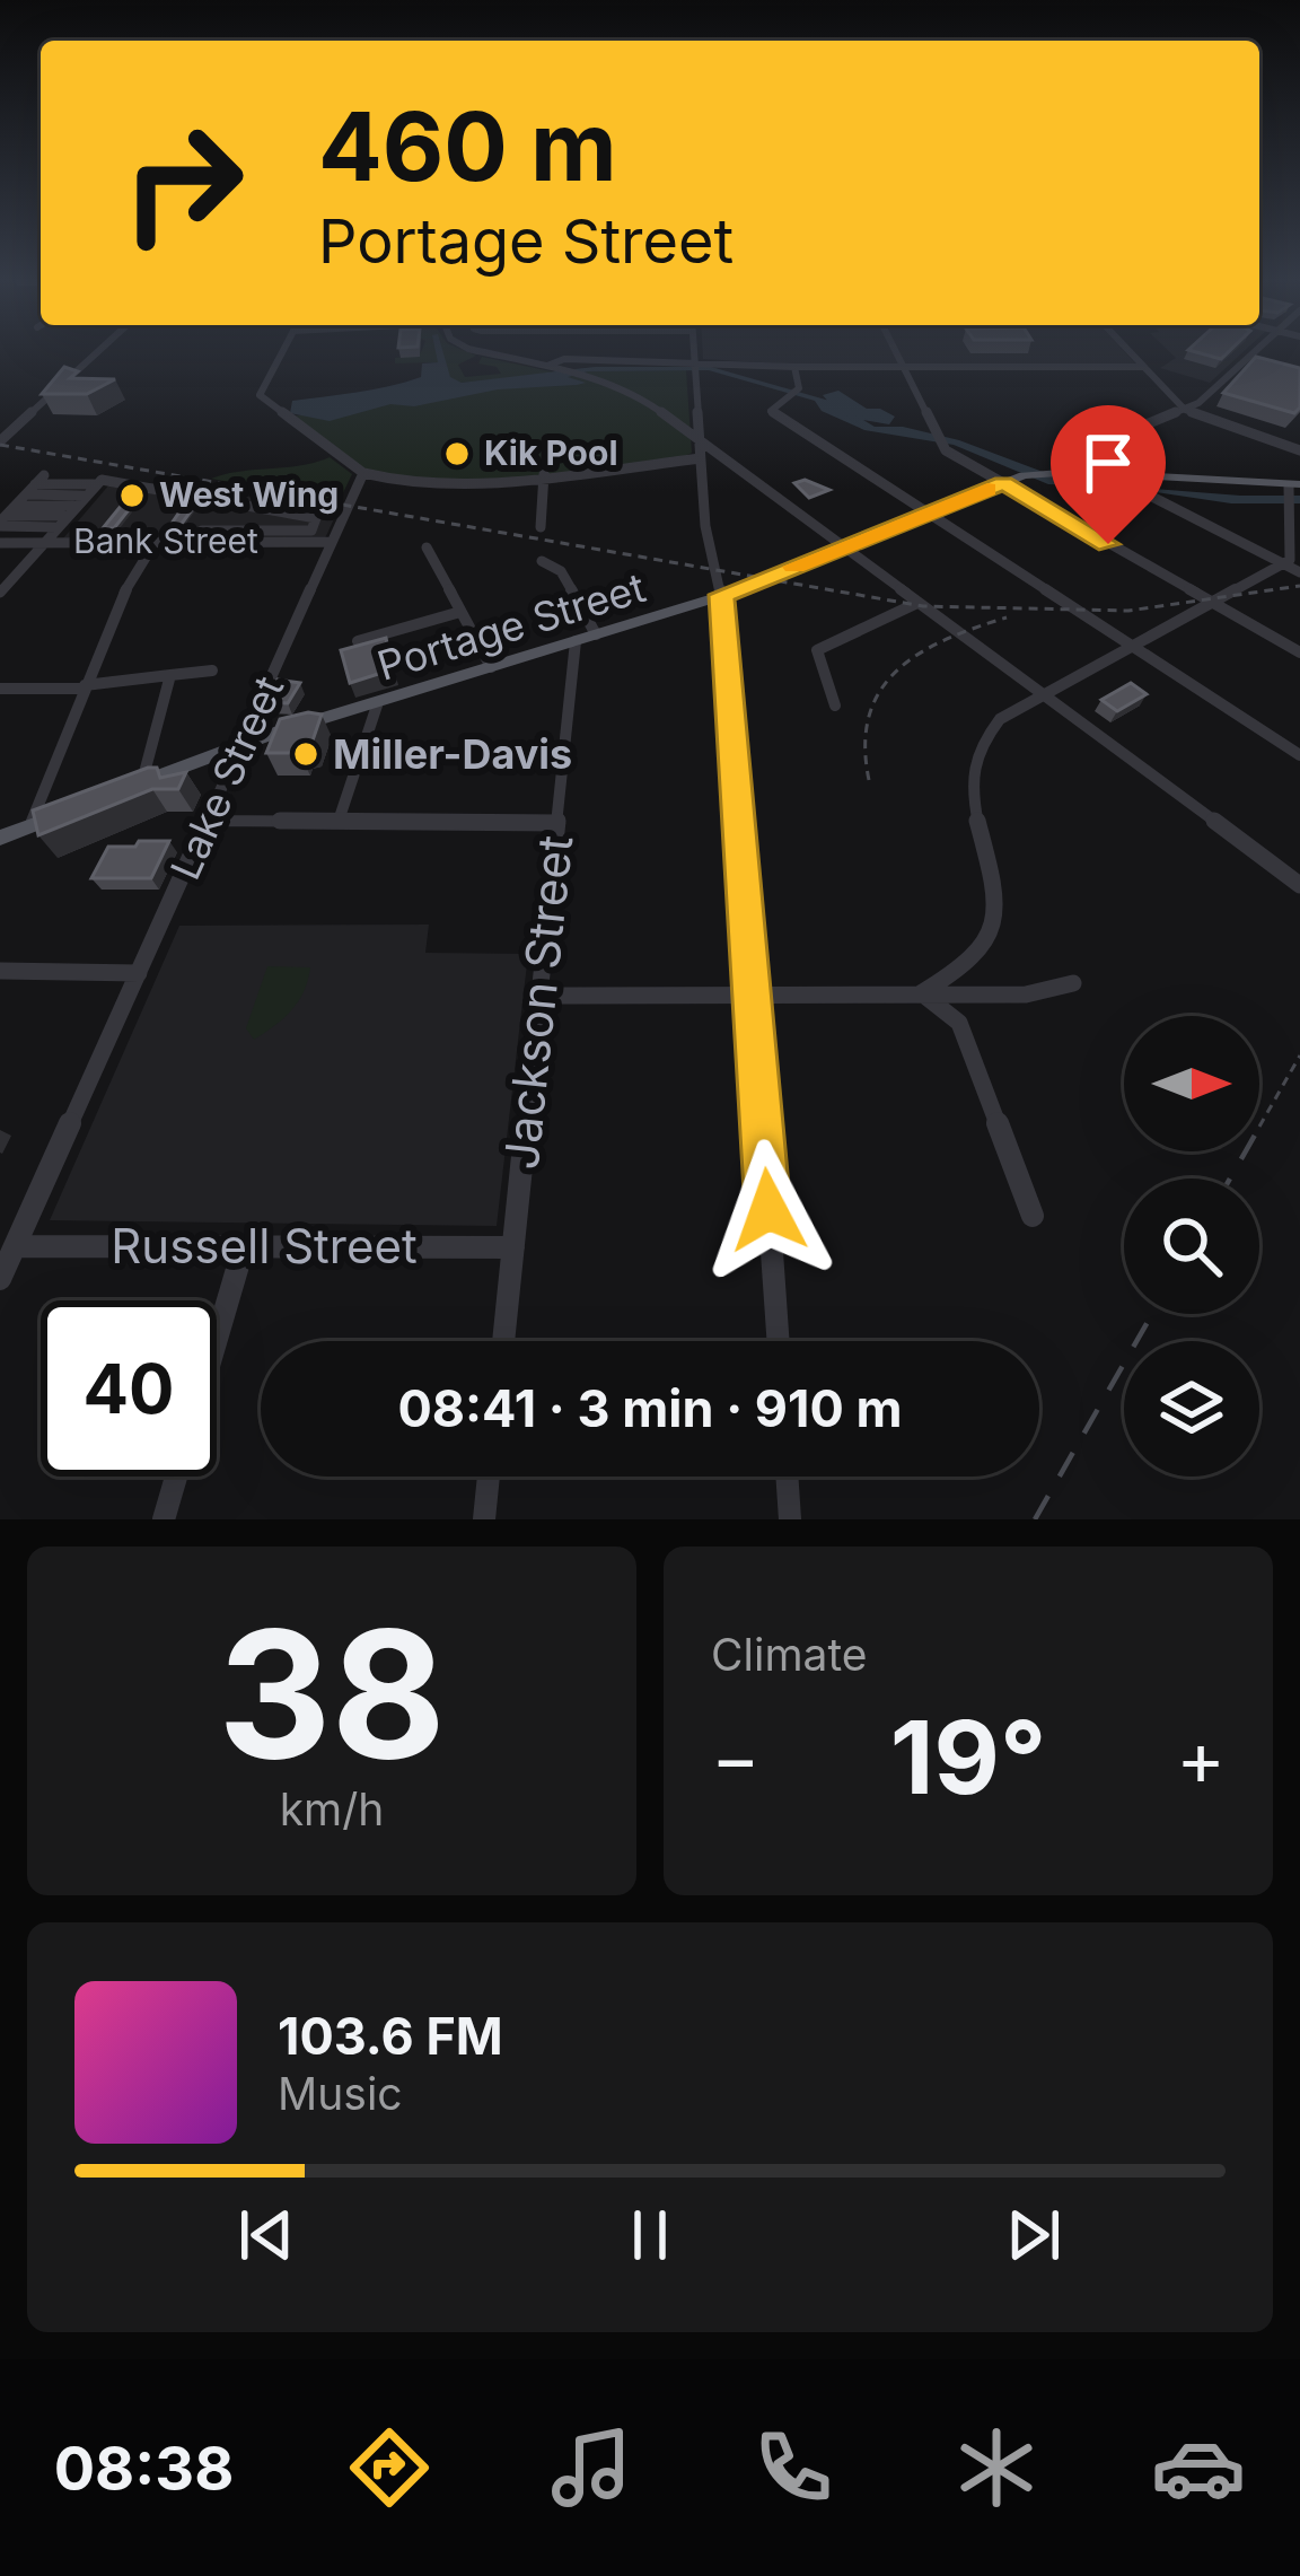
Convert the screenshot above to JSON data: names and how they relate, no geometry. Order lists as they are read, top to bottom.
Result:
{
  "streets": {
    "main road": ["Portage Street"],
    "street": [
      "Bank Street",
      "Lake Street",
      "Jackson Street",
      "Russell Street"
    ]
  },
  "crossings": [
    ["Bank Street", "Lake Street"],
    ["Portage Street", "Lake Street"],
    ["Portage Street", "Jackson Street"],
    ["Lake Street", "Russell Street"],
    ["Jackson Street", "Russell Street"]
  ],
  "places": ["Kik Pool", "West Wing", "Miller-Davis"],
  "north": "right",
  "page": {
    "turn": ["460 m", "Portage Street"],
    "limit": "40",
    "trip": "08:41 · 3 min · 910 m",
    "tile": [
      ["38", "km/h"],
      "Climate"
    ],
    "heat": ["−", "19°", "+"],
    "song": ["103.6 FM", "Music"],
    "tabs": "08:38"
  }
}
